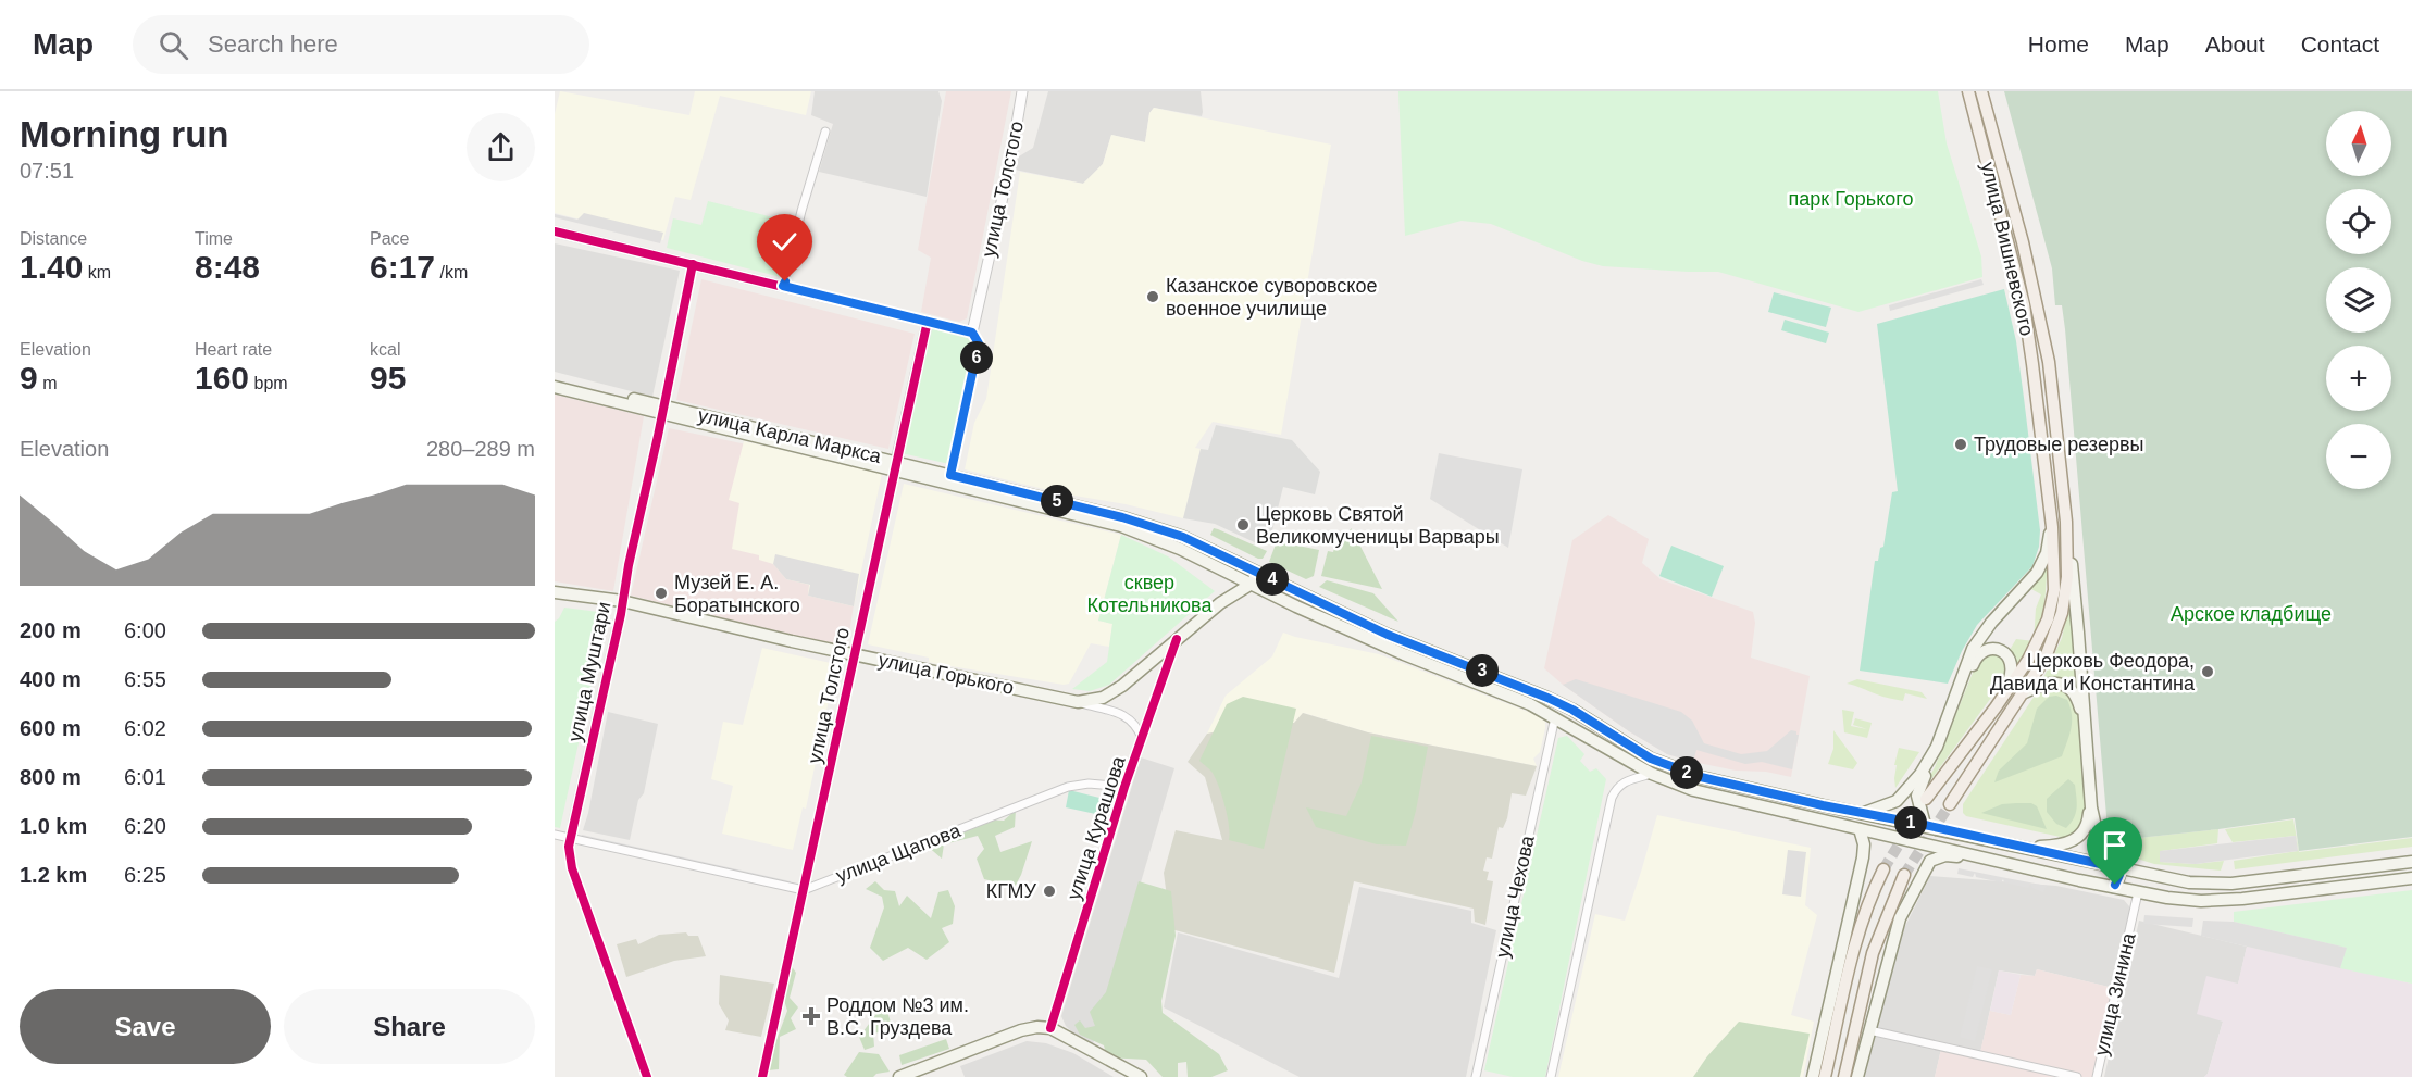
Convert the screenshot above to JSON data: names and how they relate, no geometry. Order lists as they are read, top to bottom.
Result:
{
  "streets": {
    "main road": [
      "улица Вишневского",
      "улица Карла Маркса",
      "улица Горького",
      "улица Зинина"
    ],
    "street": [
      "улица Толстого",
      "улица Муштари",
      "улица Курашова",
      "улица Щапова",
      "улица Чехова"
    ]
  },
  "crossings": [
    ["улица Толстого", "улица Карла Маркса"],
    ["улица Толстого", "улица Горького"],
    ["улица Толстого", "улица Щапова"],
    ["улица Карла Маркса", "улица Муштари"],
    ["улица Карла Маркса", "улица Горького"],
    ["улица Карла Маркса", "улица Чехова"],
    ["улица Муштари", "улица Горького"],
    ["улица Горького", "улица Курашова"],
    ["улица Курашова", "улица Щапова"]
  ],
  "parks": ["парк Горького", "сквер Котельникова", "Арское кладбище"],
  "places": {
    "other": [
      "Казанское суворовское военное училище",
      "Трудовые резервы",
      "Церковь Святой Великомученицы Варвары",
      "Музей Е. А. Боратынского",
      "Церковь Феодора, Давида и Константина",
      "КГМУ"
    ],
    "health": ["Роддом №3 им. В.С. Груздева"]
  },
  "north": "top",
  "page": {
    "header": "Map",
    "search": "Search here",
    "nav": [
      "Home",
      "Map",
      "About",
      "Contact"
    ],
    "heading": ["Morning run", "07:51"],
    "map_buttons": ["+", "−"],
    "stats": [
      ["Distance", "1.40 km"],
      ["Time", "8:48"],
      ["Pace", "6:17 /km"],
      ["Elevation", "9 m"],
      ["Heart rate", "160 bpm"],
      ["kcal", "95"]
    ],
    "pins": [
      "6",
      "5",
      "4",
      "3",
      "2",
      "1"
    ],
    "chart": ["Elevation", "280–289 m"],
    "list": [
      {
        "name": "200 m",
        "note": "6:00"
      },
      {
        "name": "400 m",
        "note": "6:55"
      },
      {
        "name": "600 m",
        "note": "6:02"
      },
      {
        "name": "800 m",
        "note": "6:01"
      },
      {
        "name": "1.0 km",
        "note": "6:20"
      },
      {
        "name": "1.2 km",
        "note": "6:25"
      }
    ],
    "buttons": ["Save", "Share"]
  }
}
